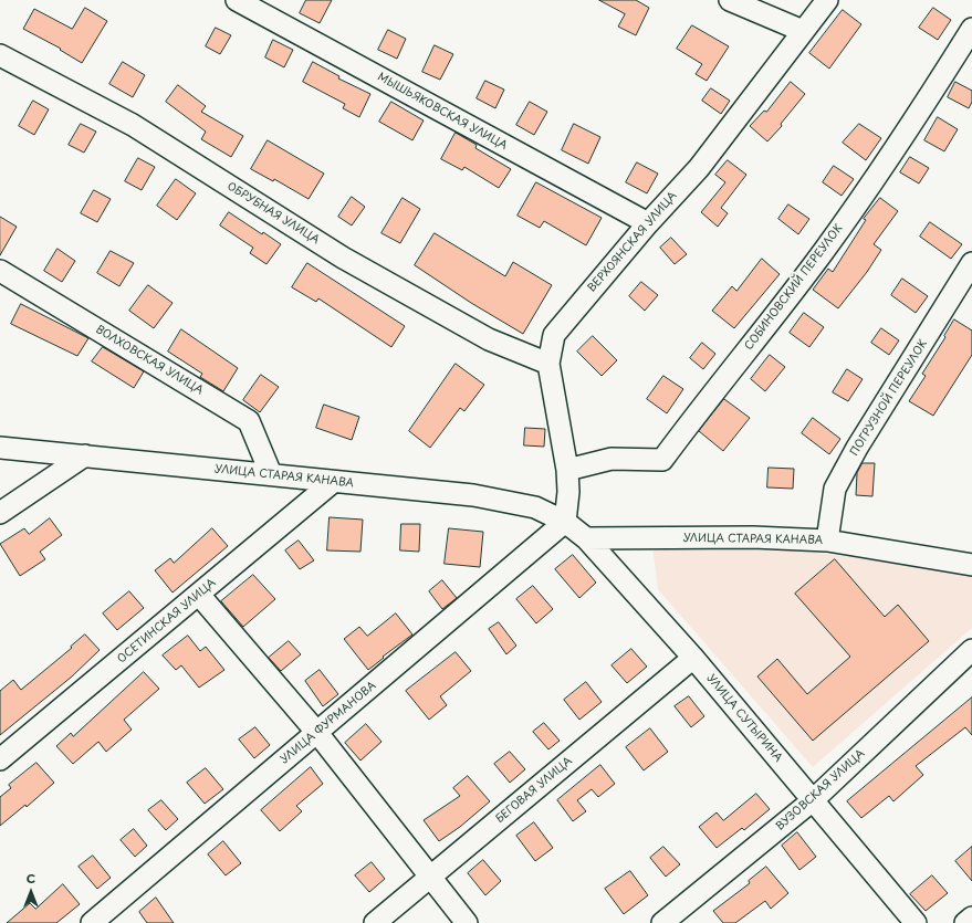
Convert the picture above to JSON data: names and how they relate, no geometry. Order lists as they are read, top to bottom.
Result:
{
  "streets": {
    "street": [
      "МЫШЬЯКОВСКАЯ УЛИЦА",
      "ОБРУБНАЯ УЛИЦА",
      "ВЕРХОЯНСКАЯ УЛИЦА",
      "СОБИНОВСКИЙ ПЕРЕУЛОК",
      "ВОЛХОВСКАЯ УЛИЦА",
      "ПОГРУЗНОЙ ПЕРЕУЛОК",
      "УЛИЦА СТАРАЯ КАНАВА",
      "ОСЕТИНСКАЯ УЛИЦА",
      "УЛИЦА СУТЫРИНА",
      "УЛИЦА ФУРМАНОВА",
      "БЕГОВАЯ УЛИЦА",
      "ВУЗОВСКАЯ УЛИЦА"
    ]
  },
  "crossings": [
    ["МЫШЬЯКОВСКАЯ УЛИЦА", "ВЕРХОЯНСКАЯ УЛИЦА"],
    ["ОБРУБНАЯ УЛИЦА", "ВЕРХОЯНСКАЯ УЛИЦА"],
    ["ВЕРХОЯНСКАЯ УЛИЦА", "СОБИНОВСКИЙ ПЕРЕУЛОК"],
    ["ВЕРХОЯНСКАЯ УЛИЦА", "УЛИЦА СТАРАЯ КАНАВА"],
    ["ВЕРХОЯНСКАЯ УЛИЦА", "УЛИЦА СУТЫРИНА"],
    ["ВЕРХОЯНСКАЯ УЛИЦА", "УЛИЦА ФУРМАНОВА"],
    ["ВОЛХОВСКАЯ УЛИЦА", "УЛИЦА СТАРАЯ КАНАВА"],
    ["ПОГРУЗНОЙ ПЕРЕУЛОК", "УЛИЦА СТАРАЯ КАНАВА"],
    ["УЛИЦА СТАРАЯ КАНАВА", "ОСЕТИНСКАЯ УЛИЦА"],
    ["УЛИЦА СТАРАЯ КАНАВА", "УЛИЦА СУТЫРИНА"],
    ["УЛИЦА СТАРАЯ КАНАВА", "УЛИЦА ФУРМАНОВА"],
    ["УЛИЦА СУТЫРИНА", "УЛИЦА ФУРМАНОВА"],
    ["УЛИЦА СУТЫРИНА", "БЕГОВАЯ УЛИЦА"],
    ["УЛИЦА СУТЫРИНА", "ВУЗОВСКАЯ УЛИЦА"]
  ],
  "north": "top"
}
